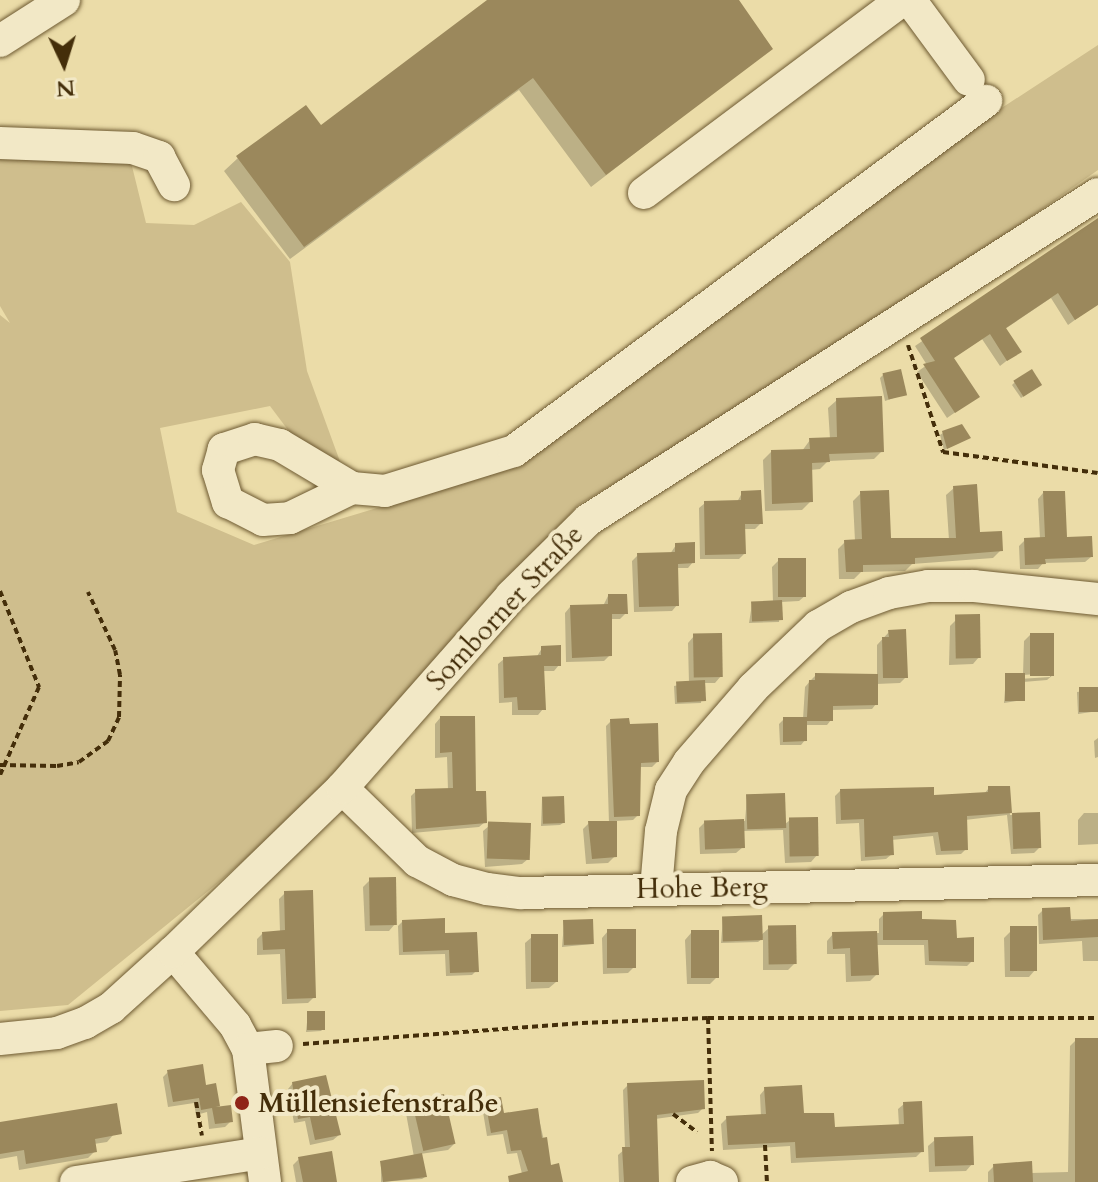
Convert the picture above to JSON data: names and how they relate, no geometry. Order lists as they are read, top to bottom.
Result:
{
  "streets": {
    "street": ["Somborner Straße", "Hohe Berg"]
  },
  "crossings": [
    ["Somborner Straße", "Hohe Berg"]
  ],
  "places": ["Müllensiefenstraße"],
  "north": "bottom"
}
